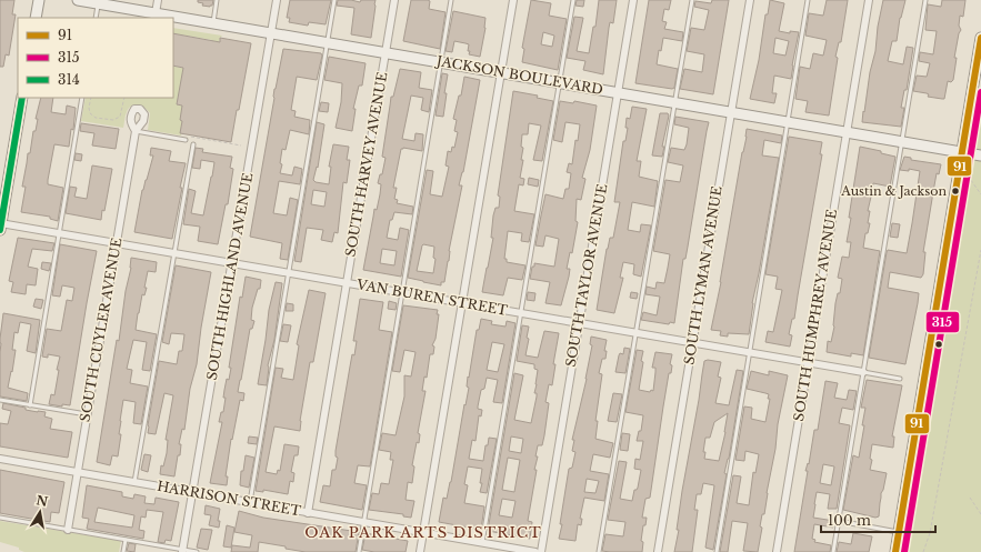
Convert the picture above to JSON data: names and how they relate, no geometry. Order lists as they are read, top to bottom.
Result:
{
  "streets": {
    "street": [
      "JACKSON BOULEVARD",
      "SOUTH HARVEY AVENUE",
      "SOUTH TAYLOR AVENUE",
      "SOUTH LYMAN AVENUE",
      "SOUTH HIGHLAND AVENUE",
      "VAN BUREN STREET",
      "SOUTH HUMPHREY AVENUE",
      "SOUTH CUYLER AVENUE",
      "HARRISON STREET"
    ]
  },
  "crossings": [
    ["JACKSON BOULEVARD", "SOUTH HARVEY AVENUE"],
    ["JACKSON BOULEVARD", "SOUTH TAYLOR AVENUE"],
    ["JACKSON BOULEVARD", "SOUTH LYMAN AVENUE"],
    ["JACKSON BOULEVARD", "SOUTH HIGHLAND AVENUE"],
    ["JACKSON BOULEVARD", "SOUTH HUMPHREY AVENUE"],
    ["SOUTH HARVEY AVENUE", "VAN BUREN STREET"],
    ["SOUTH HARVEY AVENUE", "HARRISON STREET"],
    ["SOUTH TAYLOR AVENUE", "VAN BUREN STREET"],
    ["SOUTH LYMAN AVENUE", "VAN BUREN STREET"],
    ["SOUTH HIGHLAND AVENUE", "VAN BUREN STREET"],
    ["SOUTH HIGHLAND AVENUE", "HARRISON STREET"],
    ["VAN BUREN STREET", "SOUTH HUMPHREY AVENUE"],
    ["VAN BUREN STREET", "SOUTH CUYLER AVENUE"],
    ["SOUTH CUYLER AVENUE", "HARRISON STREET"]
  ],
  "districts": ["OAK PARK ARTS DISTRICT"],
  "places": ["Austin & Jackson"],
  "lines": ["transit line 91", "transit line 315", "transit line 314"],
  "legend": ["91", "315", "314"],
  "scale_bar": "100 m",
  "north": "top"
}
